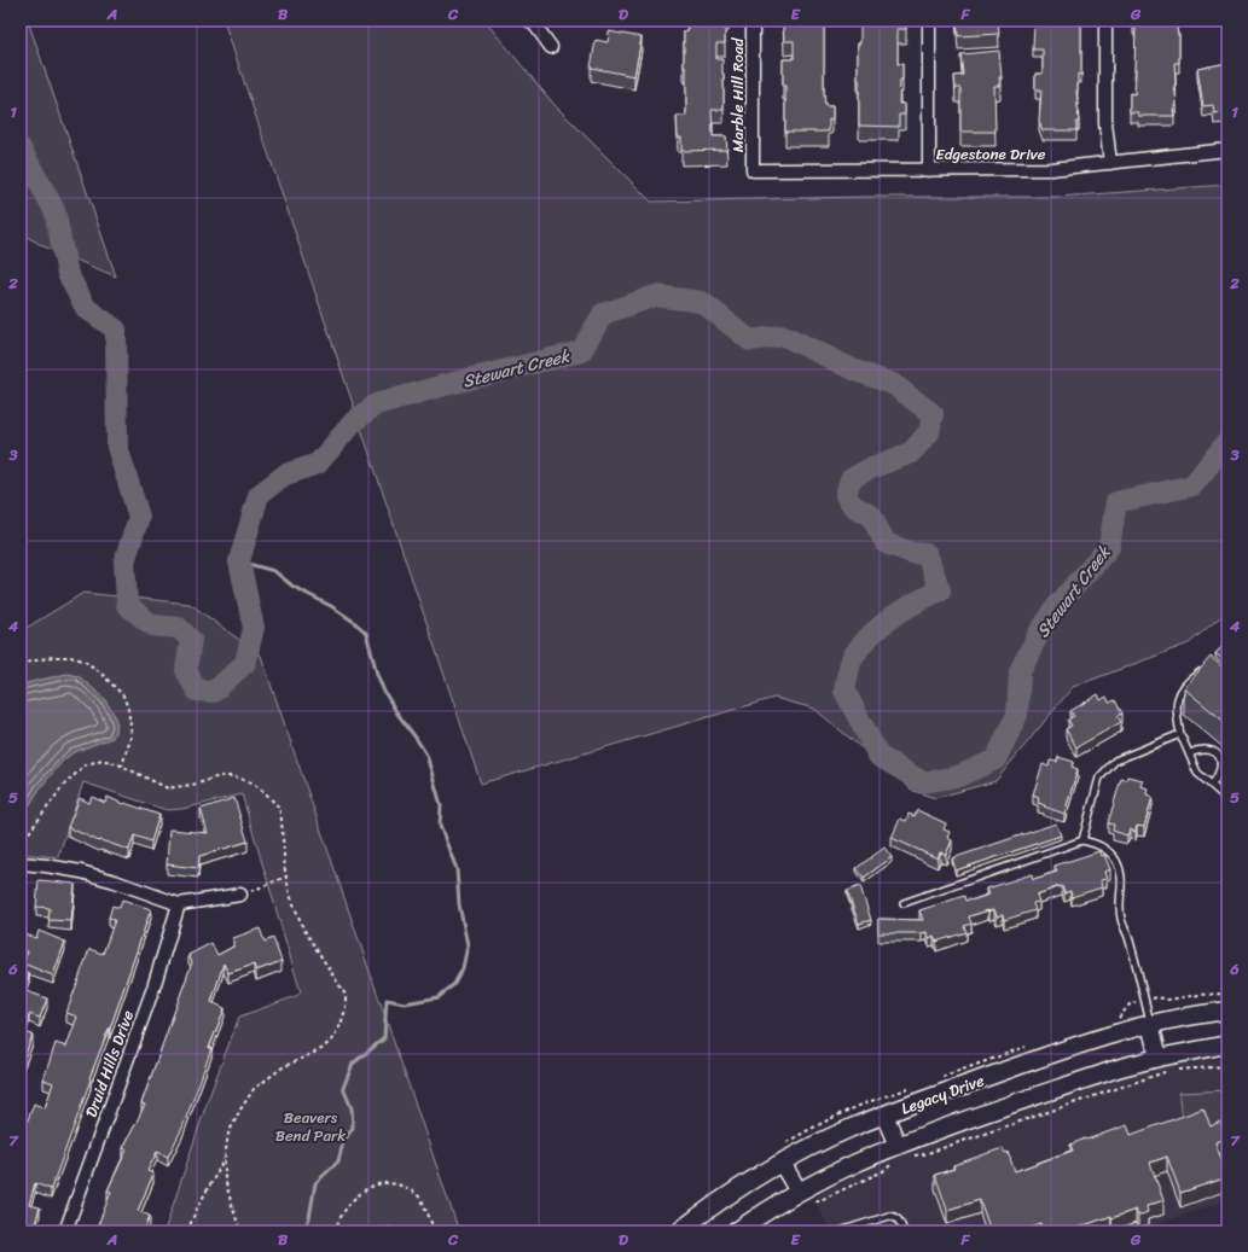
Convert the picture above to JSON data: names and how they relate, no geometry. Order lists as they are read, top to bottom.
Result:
{
  "streets": {
    "main road": ["Legacy Drive"],
    "street": ["Marble Hill Road", "Edgestone Drive", "Druid Hills Drive"]
  },
  "crossings": [
    ["Marble Hill Road", "Edgestone Drive"]
  ],
  "water": ["Stewart Creek"],
  "parks": ["Beavers Bend Park"],
  "grid": {
    "columns": [
      "A",
      "B",
      "C",
      "D",
      "E",
      "F",
      "G"
    ],
    "rows": [
      "1",
      "2",
      "3",
      "4",
      "5",
      "6",
      "7"
    ]
  }
}
